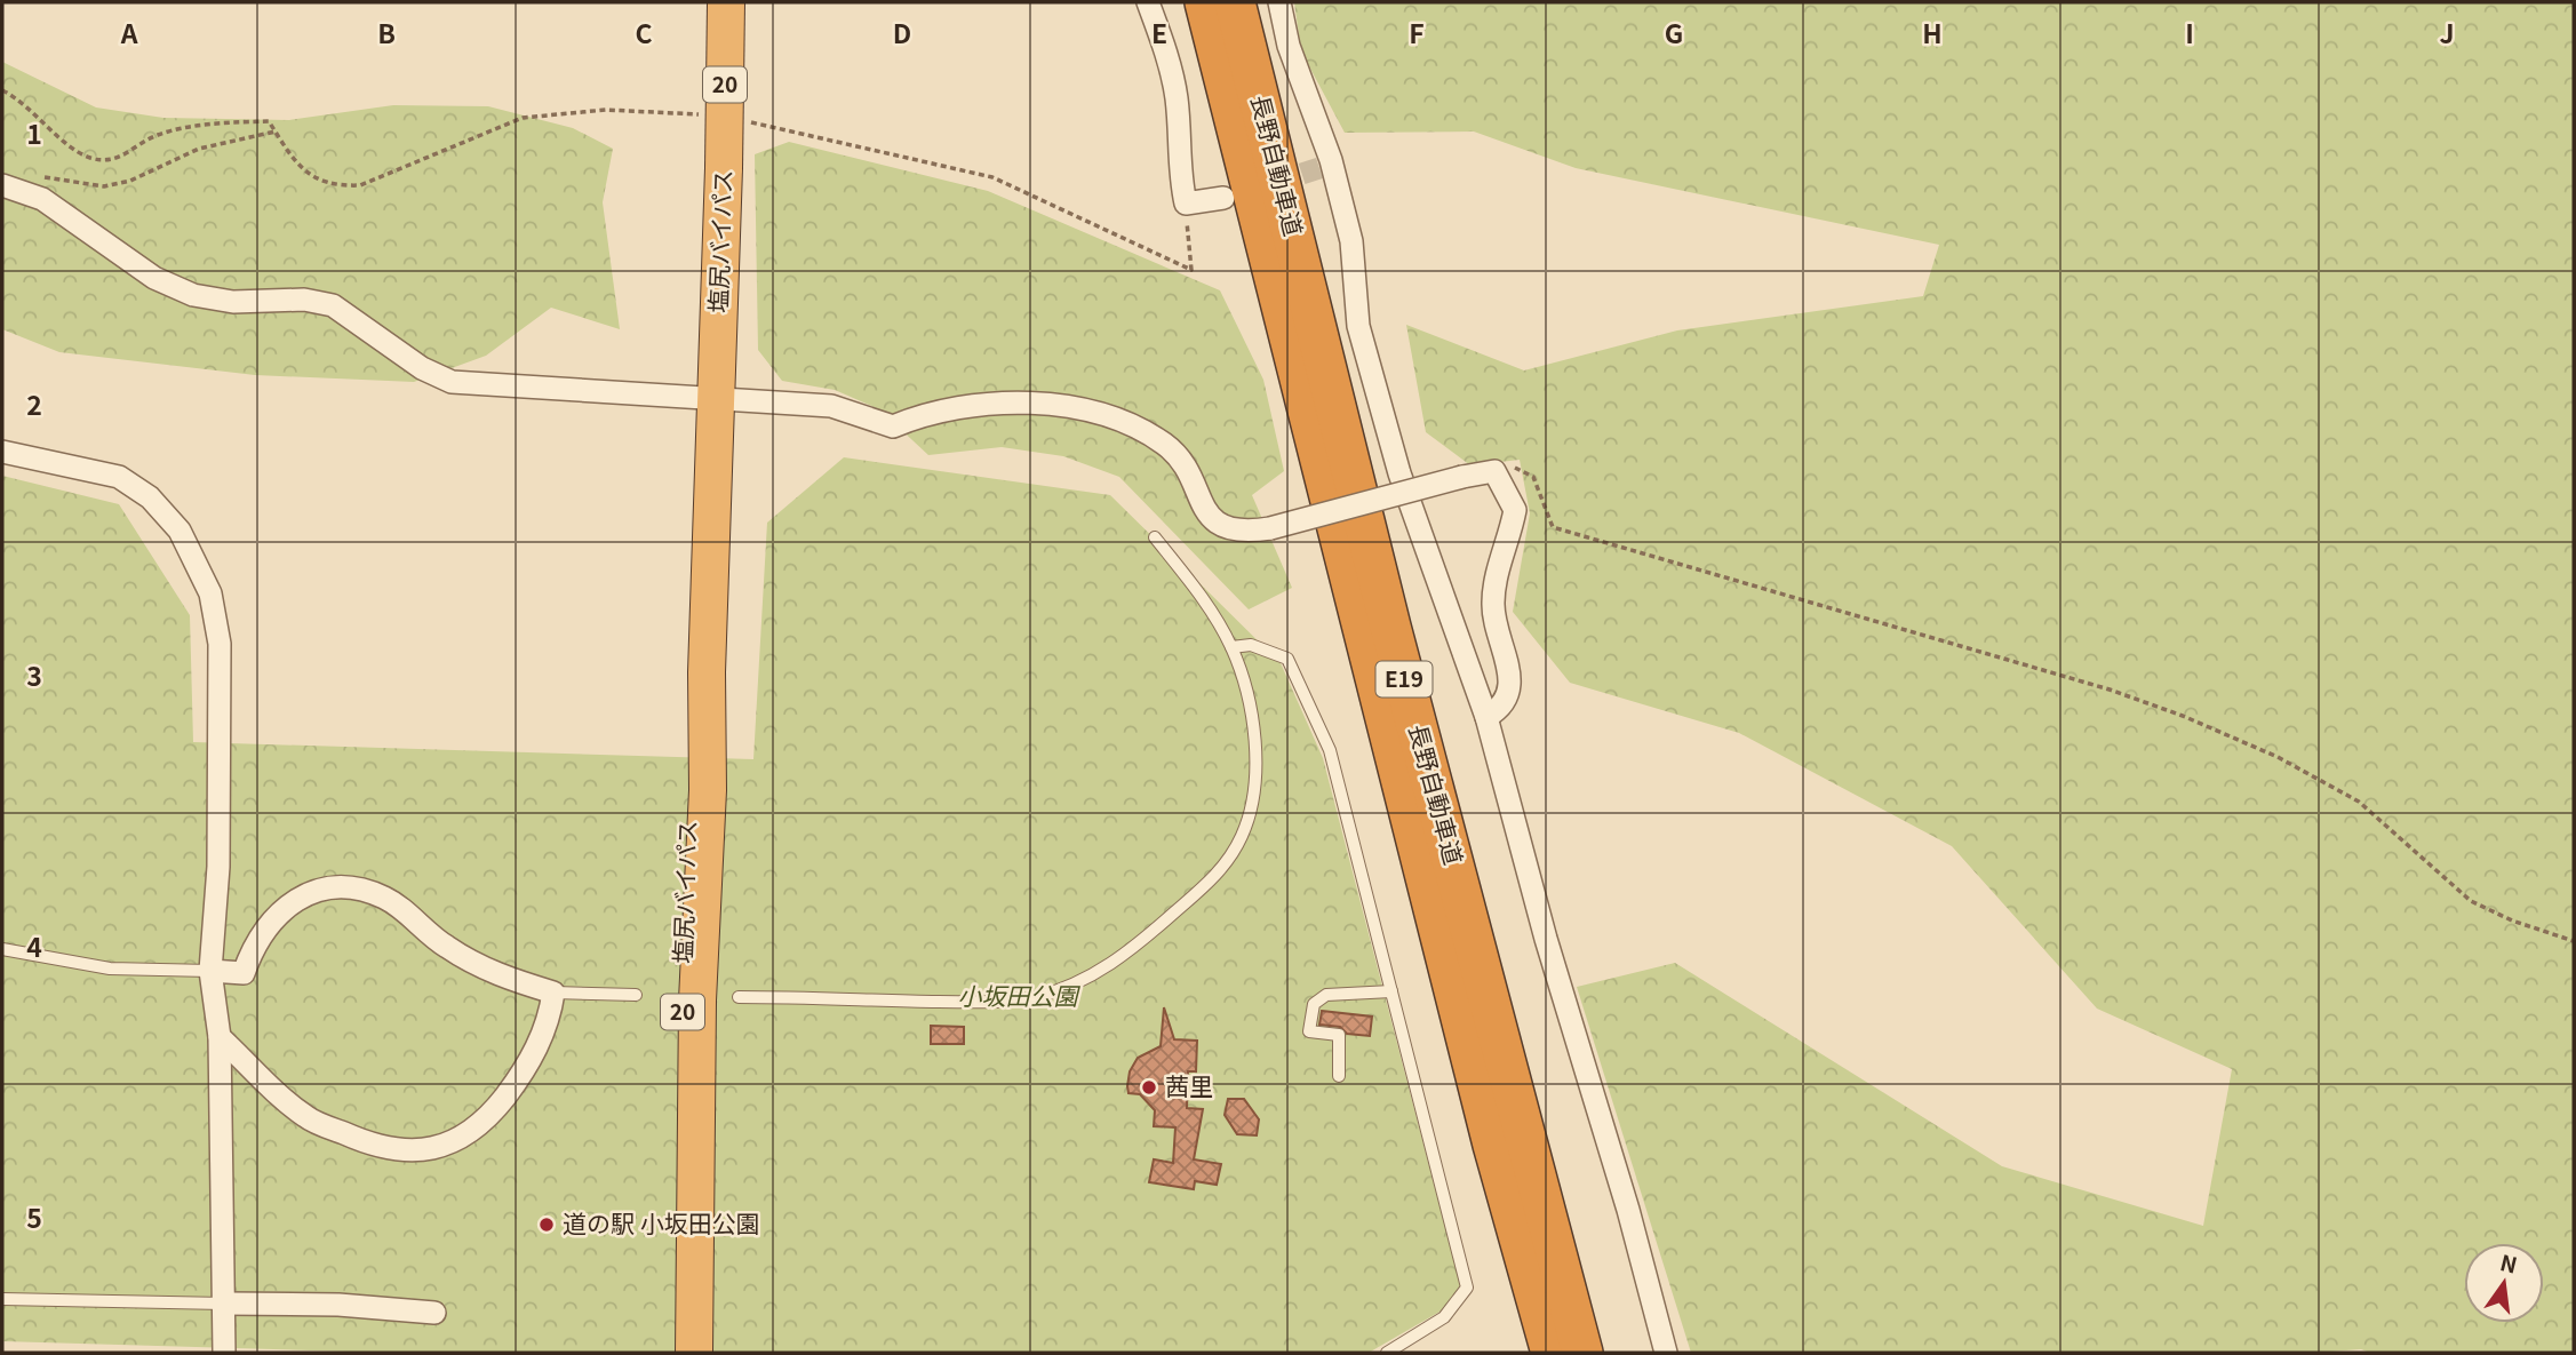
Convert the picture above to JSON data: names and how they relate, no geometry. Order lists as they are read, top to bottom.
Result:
{
  "streets": {
    "highway": [
      "20",
      "長野自動車道",
      "塩尻バイパス",
      "E19"
    ]
  },
  "parks": ["小坂田公園"],
  "places": ["茜里", "道の駅 小坂田公園"],
  "north": "top",
  "grid": {
    "columns": [
      "A",
      "B",
      "C",
      "D",
      "E",
      "F",
      "G",
      "H",
      "I",
      "J"
    ],
    "rows": [
      "1",
      "2",
      "3",
      "4",
      "5"
    ]
  }
}
